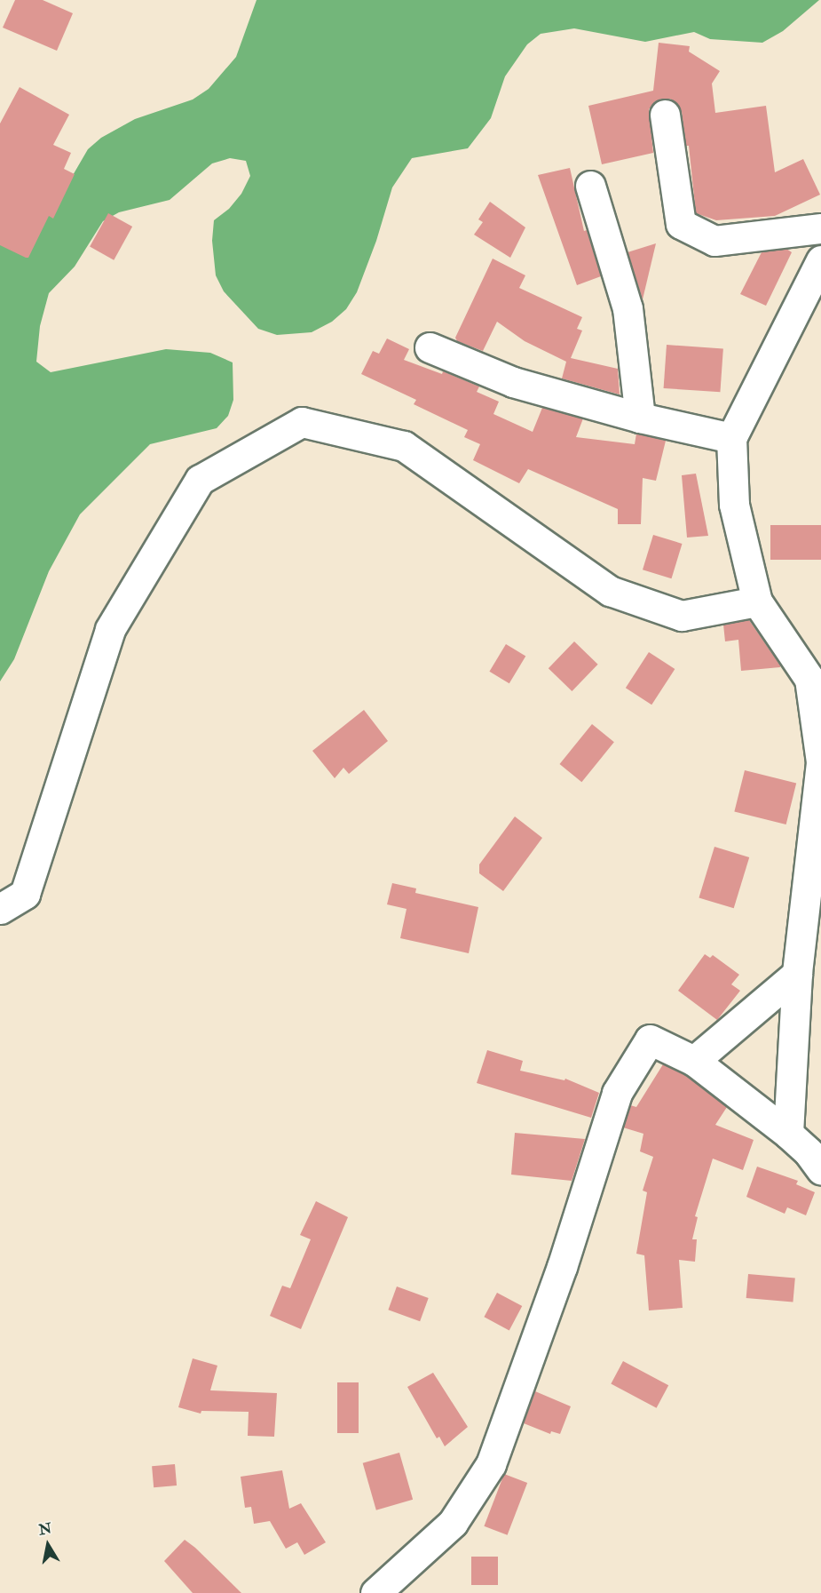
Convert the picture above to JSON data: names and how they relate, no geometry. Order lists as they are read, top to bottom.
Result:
{
  "north": "top"
}
